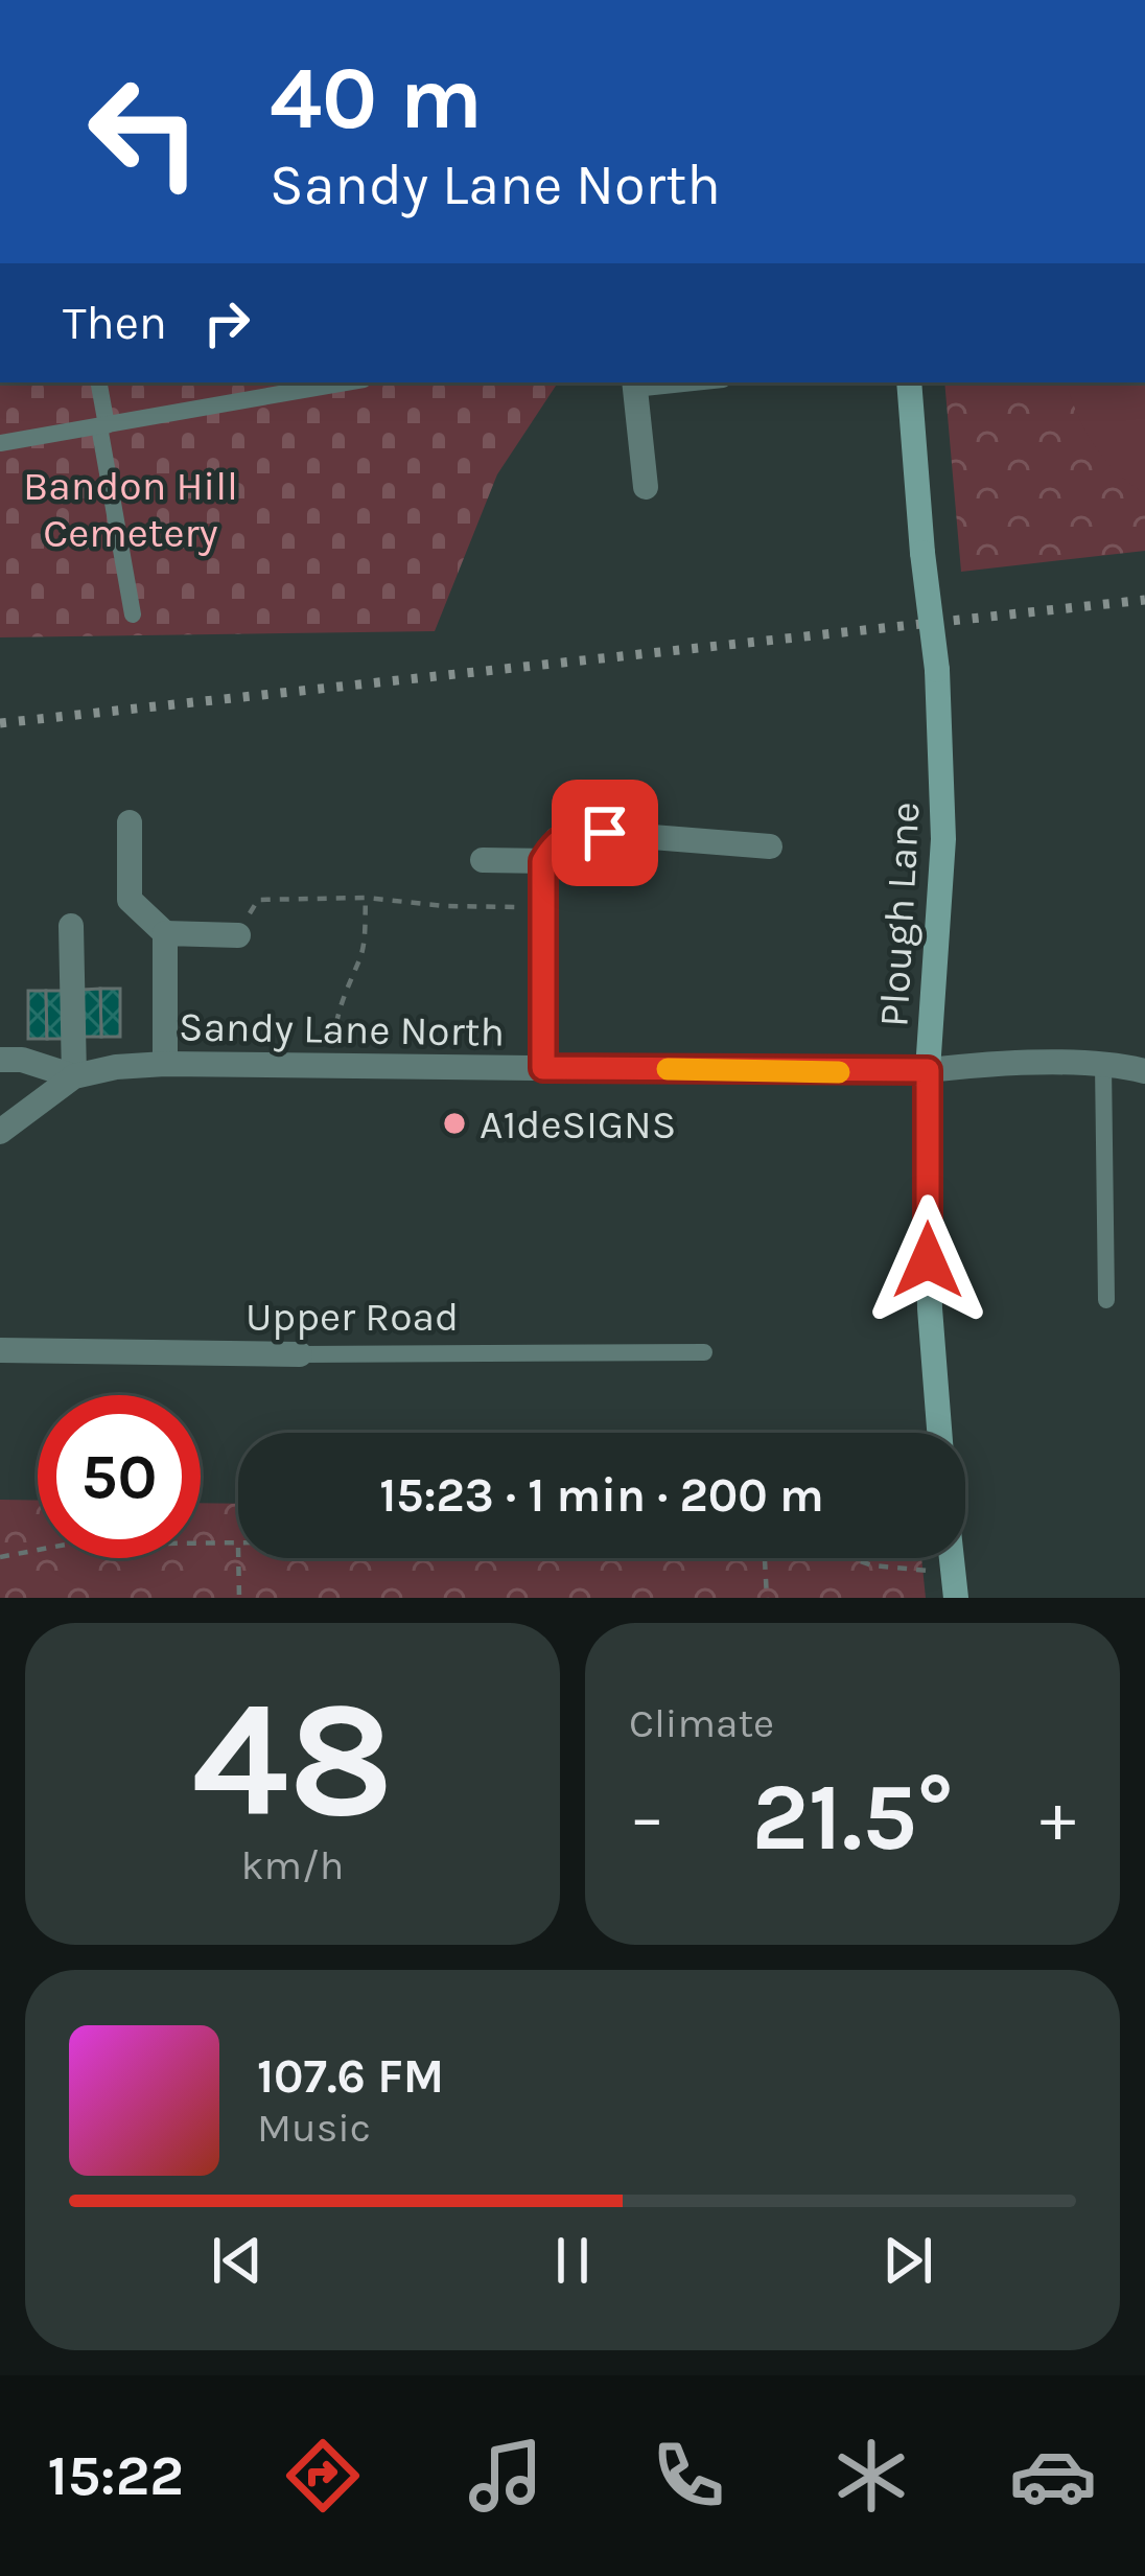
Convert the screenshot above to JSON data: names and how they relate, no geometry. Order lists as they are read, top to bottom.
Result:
{
  "streets": {
    "main road": ["Plough Lane"],
    "street": ["Sandy Lane North", "Upper Road"]
  },
  "crossings": [
    ["Plough Lane", "Sandy Lane North"]
  ],
  "parks": ["Bandon Hill Cemetery"],
  "places": ["A1deSIGNS"],
  "page": {
    "turn": ["40 m", "Sandy Lane North"],
    "then": "Then",
    "limit": "50",
    "trip": "15:23 · 1 min · 200 m",
    "tile": [
      ["48", "km/h"],
      "Climate"
    ],
    "heat": ["−", "21.5°", "+"],
    "song": ["107.6 FM", "Music"],
    "tabs": "15:22"
  }
}
